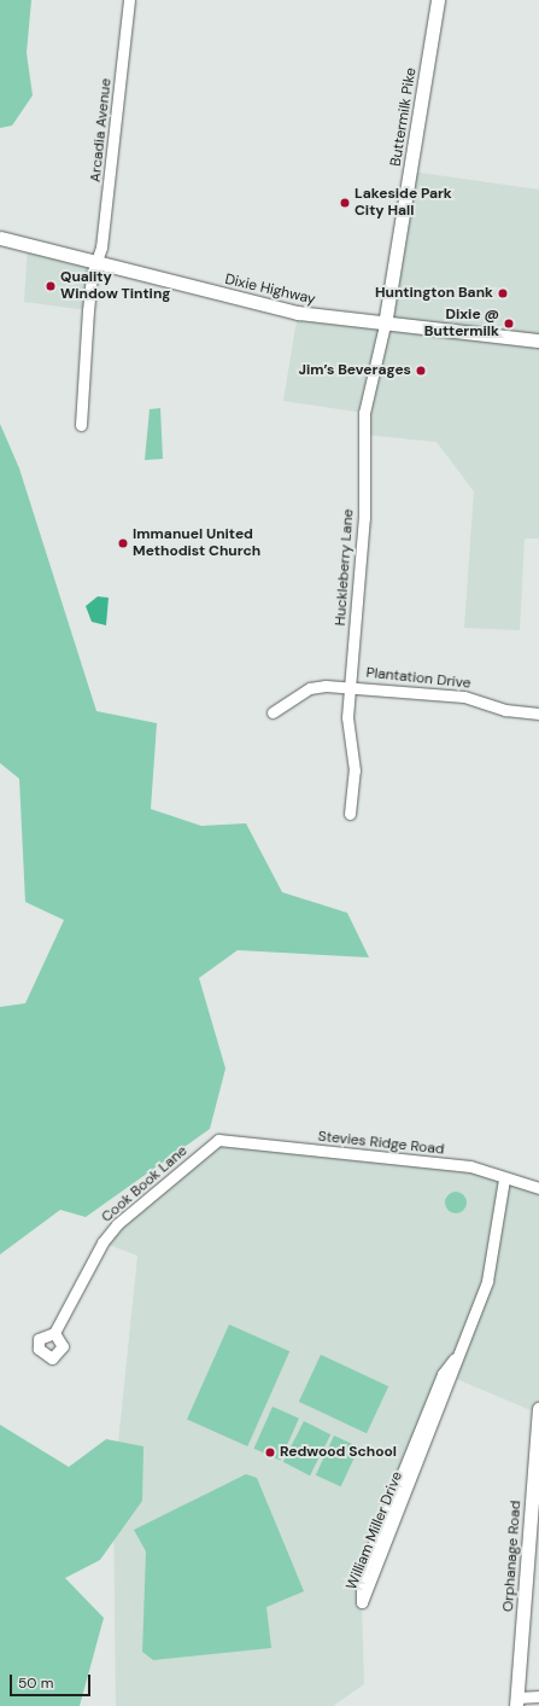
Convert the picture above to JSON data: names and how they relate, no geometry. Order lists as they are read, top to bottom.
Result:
{
  "streets": {
    "main road": ["Buttermilk Pike", "Dixie Highway", "Orphanage Road"],
    "street": [
      "Arcadia Avenue",
      "Huckleberry Lane",
      "Plantation Drive",
      "Stevies Ridge Road",
      "Cook Book Lane",
      "William Miller Drive"
    ]
  },
  "crossings": [
    ["Buttermilk Pike", "Dixie Highway"],
    ["Buttermilk Pike", "Huckleberry Lane"],
    ["Arcadia Avenue", "Dixie Highway"],
    ["Dixie Highway", "Huckleberry Lane"],
    ["Huckleberry Lane", "Plantation Drive"],
    ["Stevies Ridge Road", "Cook Book Lane"],
    ["Stevies Ridge Road", "William Miller Drive"]
  ],
  "places": [
    "Lakeside Park City Hall",
    "Quality Window Tinting",
    "Huntington Bank",
    "Dixie @ Buttermilk",
    "Jim’s Beverages",
    "Immanuel United Methodist Church",
    "Redwood School"
  ],
  "scale_bar": "50 m"
}
